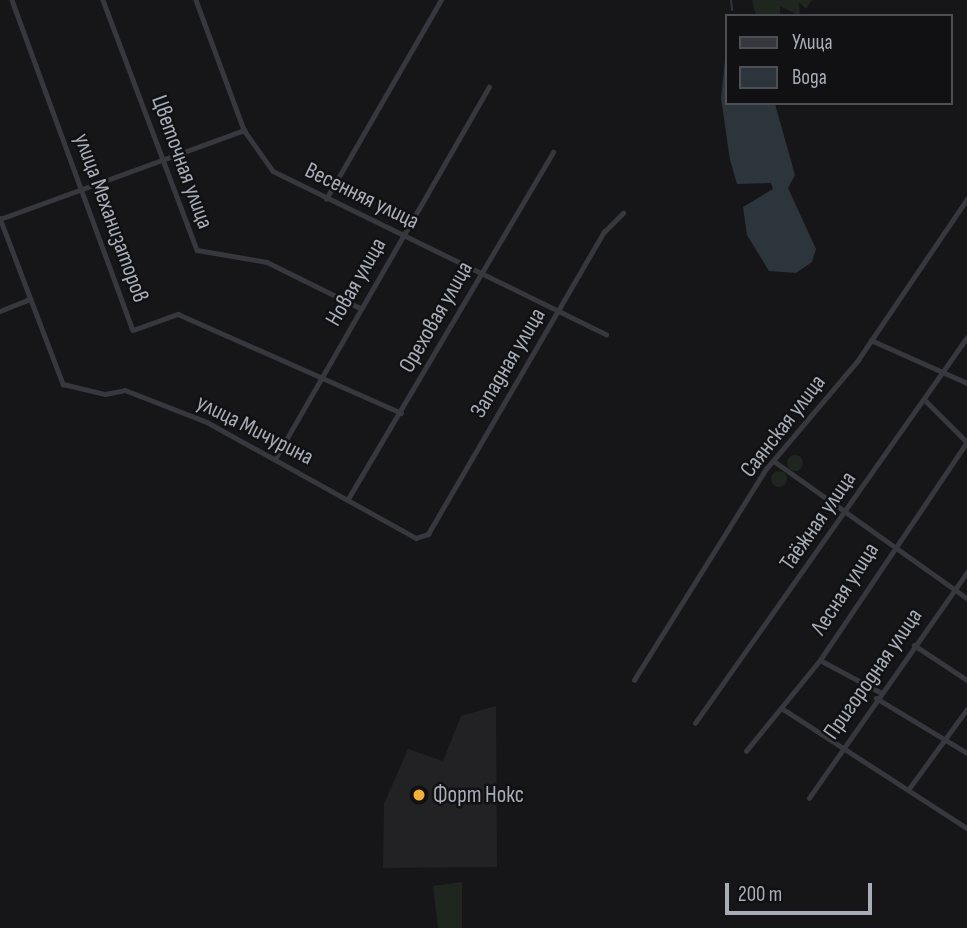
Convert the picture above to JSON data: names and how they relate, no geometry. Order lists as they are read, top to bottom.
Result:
{
  "streets": {
    "street": [
      "Цветочная улица",
      "Весенняя улица",
      "улица Механизаторов",
      "Новая улица",
      "Ореховая улица",
      "Западная улица",
      "Саянская улица",
      "улица Мичурина",
      "Таёжная улица",
      "Лесная улица",
      "Пригородная улица"
    ]
  },
  "crossings": [
    ["Цветочная улица", "Новая улица"],
    ["Весенняя улица", "Новая улица"],
    ["Весенняя улица", "Ореховая улица"],
    ["Весенняя улица", "Западная улица"],
    ["улица Механизаторов", "Новая улица"],
    ["улица Механизаторов", "Ореховая улица"],
    ["Новая улица", "улица Мичурина"],
    ["Ореховая улица", "улица Мичурина"],
    ["Западная улица", "улица Мичурина"]
  ],
  "places": ["Форт Нокс"],
  "legend": ["Улица", "Вода"],
  "scale_bar": "200 m"
}
